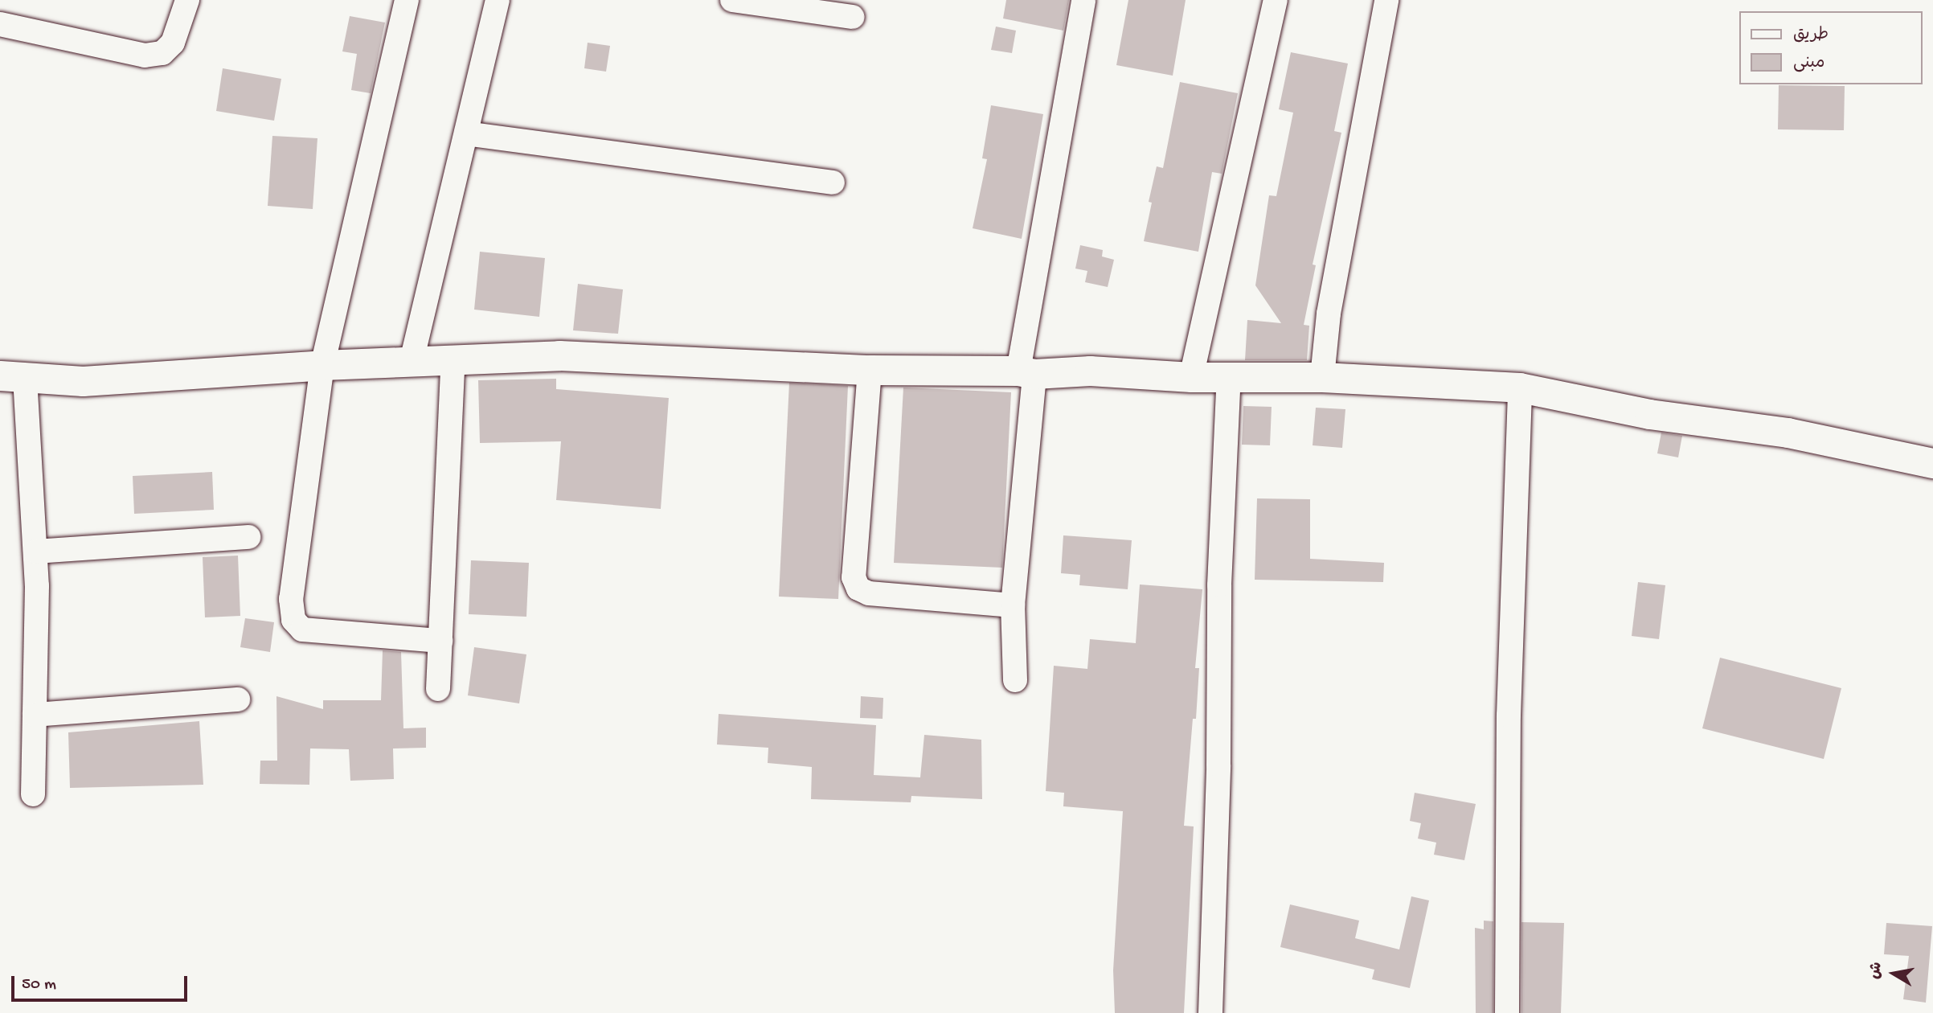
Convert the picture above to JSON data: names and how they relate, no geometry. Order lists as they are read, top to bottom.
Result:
{
  "legend": ["طريق", "مبنى"],
  "scale_bar": "50 m",
  "north": "left"
}
